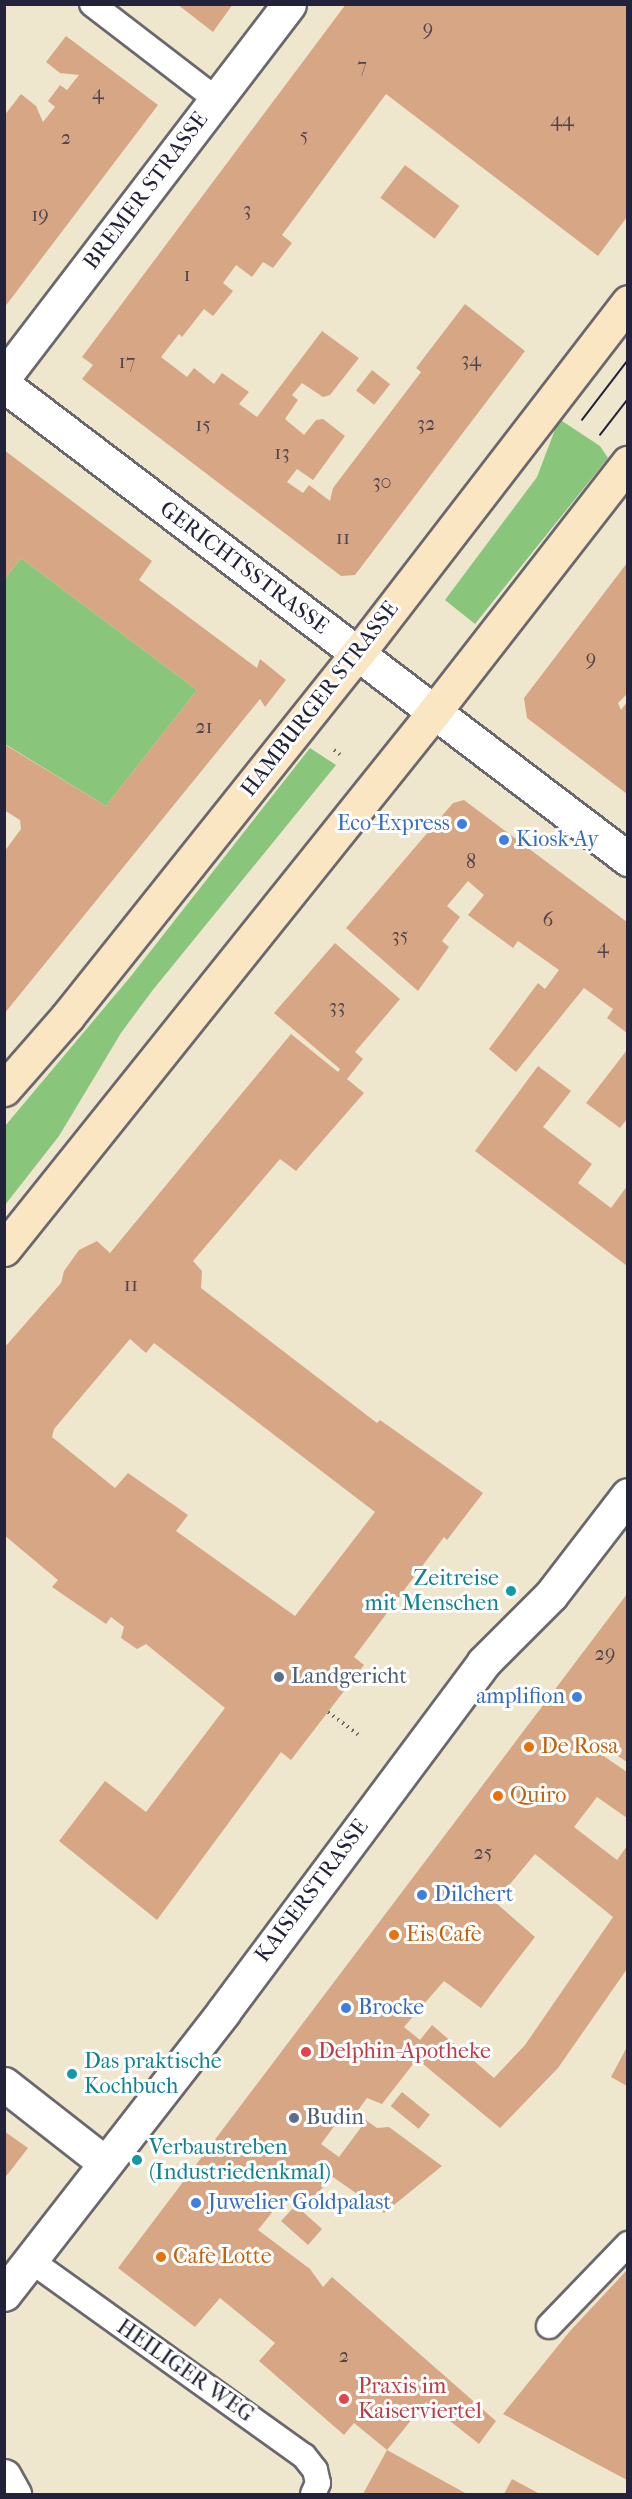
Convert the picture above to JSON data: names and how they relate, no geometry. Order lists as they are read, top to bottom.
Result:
{
  "streets": {
    "main road": ["HAMBURGER STRASSE"],
    "street": ["BREMER STRASSE", "GERICHTSSTRASSE", "KAISERSTRASSE"],
    "lane": ["HEILIGER WEG"]
  },
  "crossings": [
    ["GERICHTSSTRASSE", "HAMBURGER STRASSE"],
    ["KAISERSTRASSE", "HEILIGER WEG"]
  ],
  "places": [
    "Eco-Express",
    "Kiosk Ay",
    "Zeitreise mit Menschen",
    "Landgericht",
    "amplifion",
    "De Rosa",
    "Quiro",
    "Dilchert",
    "Eis Cafe",
    "Brocke",
    "Delphin-Apotheke",
    "Das praktische Kochbuch",
    "Budin",
    "Verbaustreben (Industriedenkmal)",
    "Juwelier Goldpalast",
    "Cafe Lotte",
    "Praxis im Kaiserviertel"
  ],
  "house_numbers": [
    "9",
    "7",
    "4",
    "44",
    "5",
    "2",
    "3",
    "19",
    "1",
    "34",
    "17",
    "32",
    "15",
    "13",
    "30",
    "11",
    "9",
    "21",
    "8",
    "6",
    "35",
    "4",
    "33",
    "11",
    "29",
    "25",
    "2"
  ]
}
